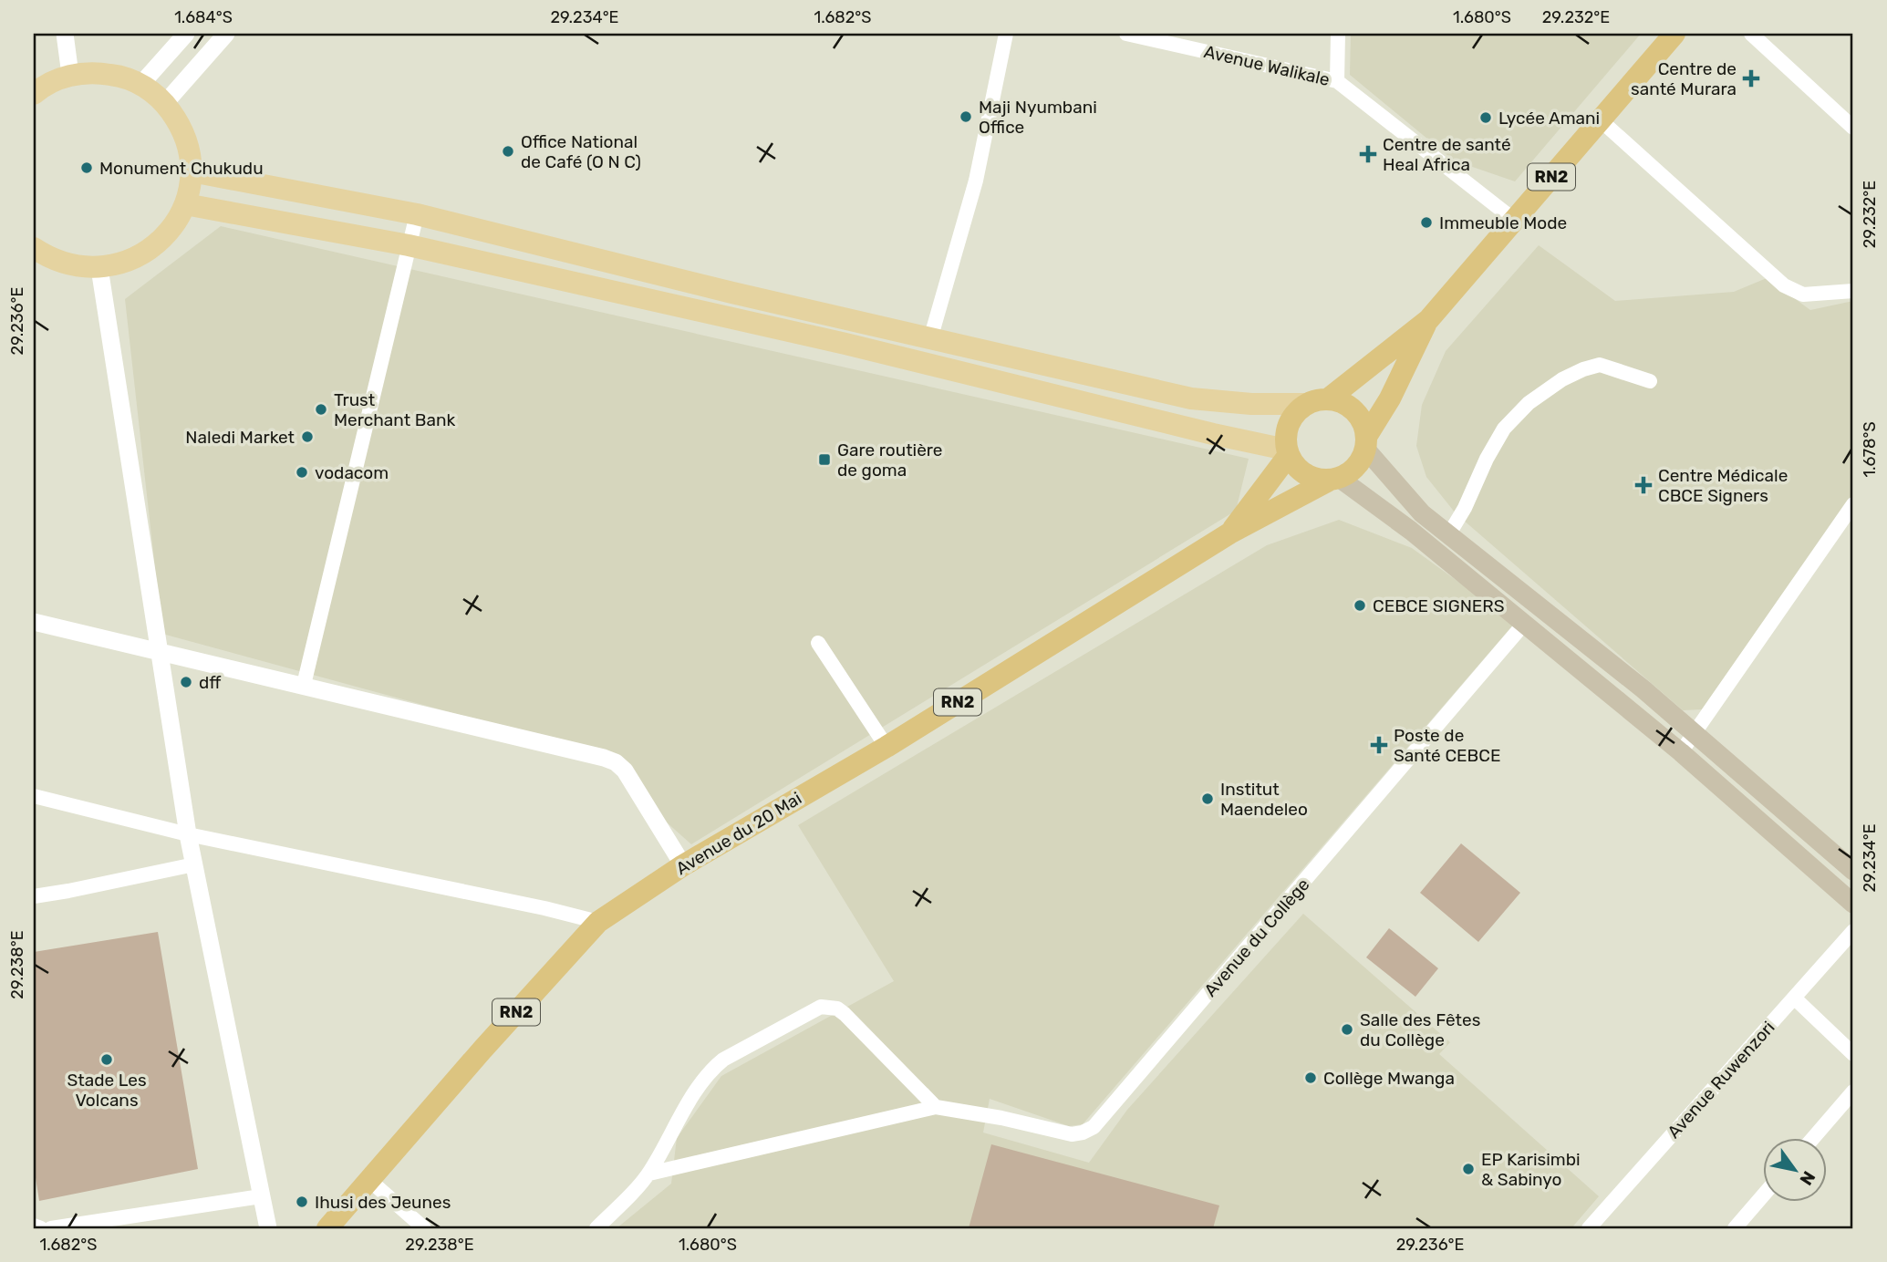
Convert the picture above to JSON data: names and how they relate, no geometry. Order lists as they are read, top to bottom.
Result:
{
  "streets": {
    "highway": ["RN2", "Avenue du 20 Mai"],
    "street": ["Avenue Walikale", "Avenue du Collège", "Avenue Ruwenzori"]
  },
  "crossings": [
    ["Avenue Walikale", "RN2"],
    ["RN2", "Avenue du 20 Mai"]
  ],
  "places": {
    "health": [
      "Centre de santé Murara",
      "Centre de santé Heal Africa",
      "Centre Médicale CBCE Signers",
      "Poste de Santé CEBCE"
    ],
    "other": [
      "Maji Nyumbani Office",
      "Lycée Amani",
      "Office National de Café (O N C)",
      "Monument Chukudu",
      "Immeuble Mode",
      "Trust Merchant Bank",
      "Naledi Market",
      "vodacom",
      "CEBCE SIGNERS",
      "dff",
      "Institut Maendeleo",
      "Salle des Fêtes du Collège",
      "Stade Les Volcans",
      "Collège Mwanga",
      "EP Karisimbi & Sabinyo",
      "Ihusi des Jeunes"
    ],
    "transit": ["Gare routière de goma"]
  },
  "north": "bottom right",
  "coordinates": [
    "1.684°S",
    "29.234°E",
    "1.682°S",
    "1.680°S",
    "29.232°E",
    "29.236°E",
    "1.678°S",
    "29.238°E"
  ]
}
